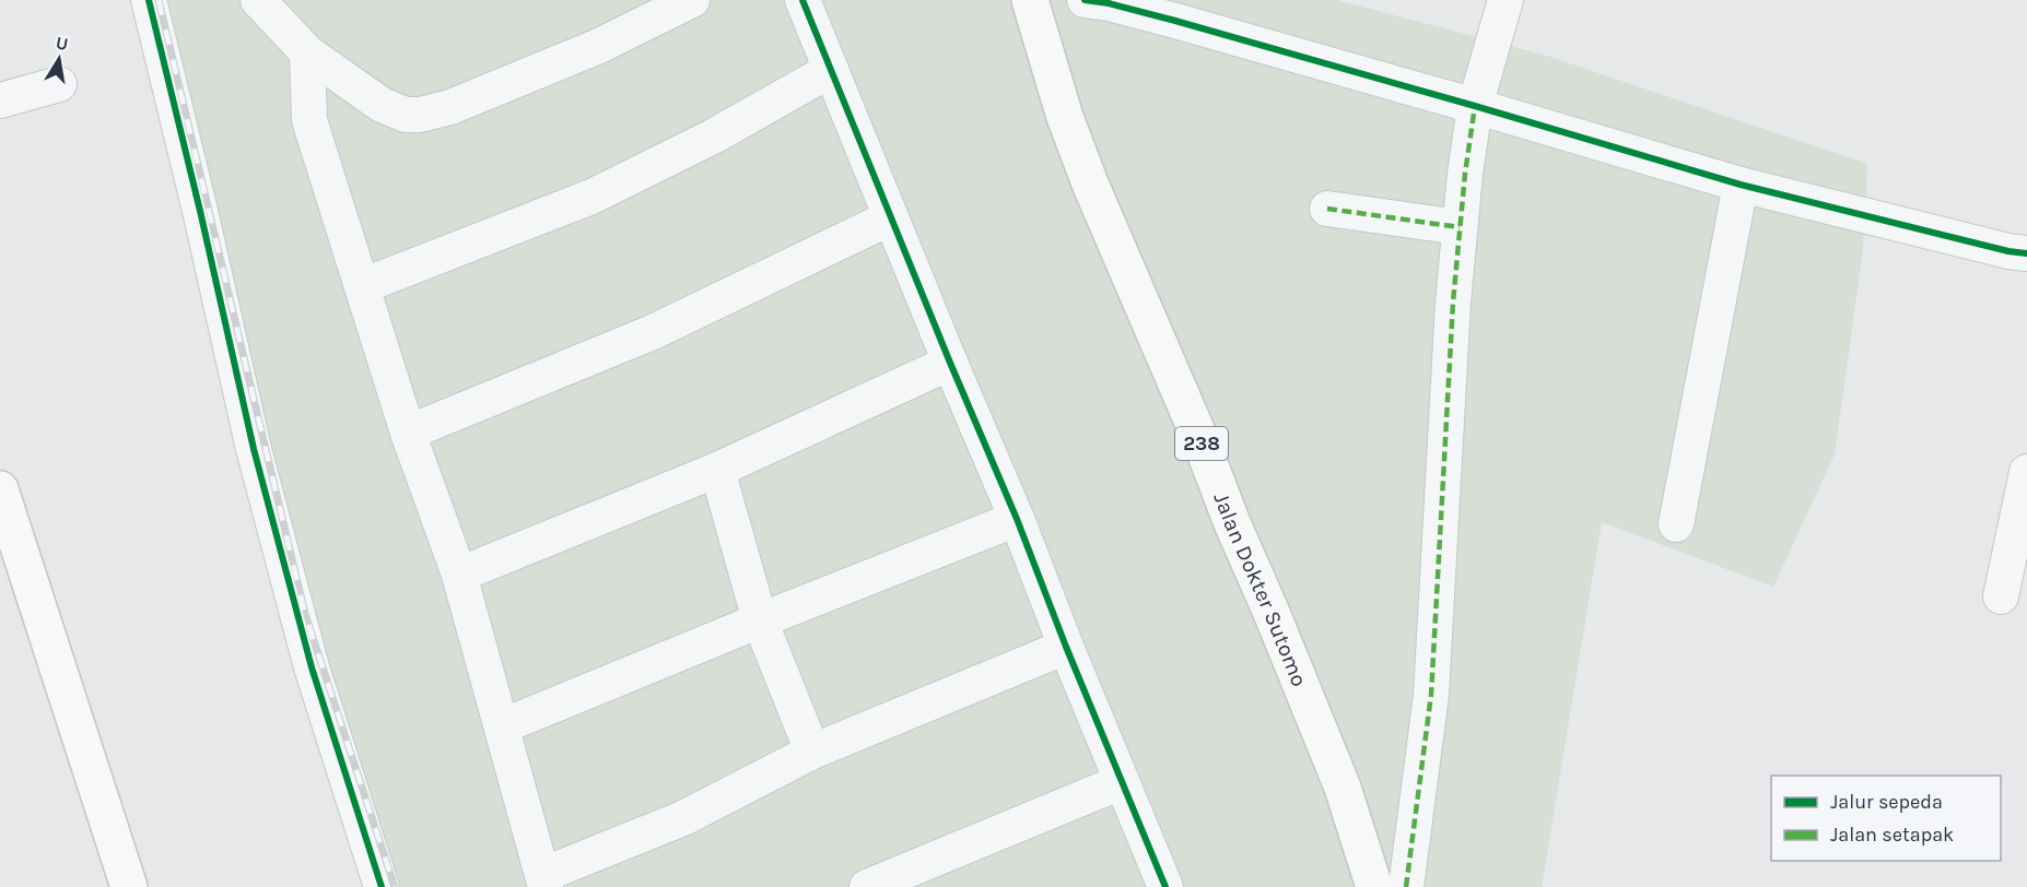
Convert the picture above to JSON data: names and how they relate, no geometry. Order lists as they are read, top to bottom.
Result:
{
  "streets": {
    "main road": ["238", "Jalan Dokter Sutomo"]
  },
  "legend": ["Jalur sepeda", "Jalan setapak"],
  "north": "top"
}
